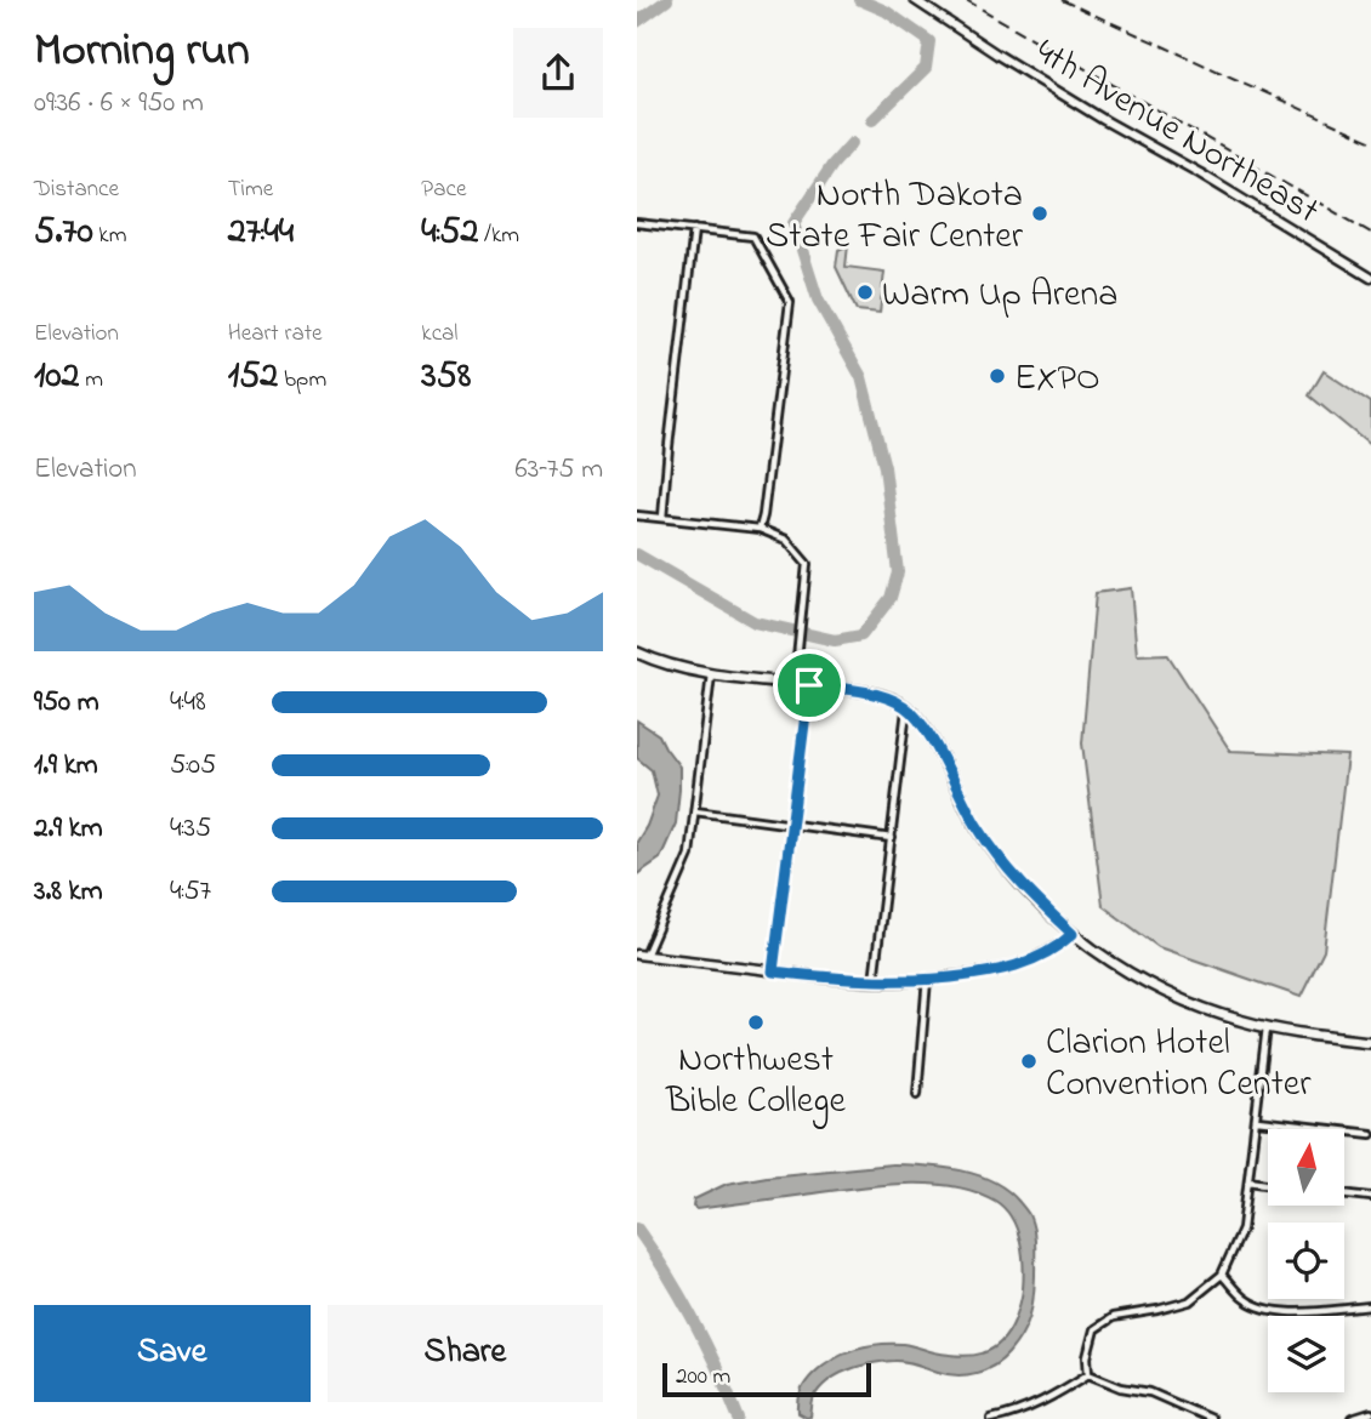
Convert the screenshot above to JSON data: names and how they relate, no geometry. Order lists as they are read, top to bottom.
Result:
{
  "streets": {
    "street": ["4th Avenue Northeast"]
  },
  "places": [
    "North Dakota State Fair Center",
    "Warm Up Arena",
    "EXPO",
    "Northwest Bible College",
    "Clarion Hotel Convention Center"
  ],
  "scale_bar": "200 m",
  "north": "top",
  "page": {
    "heading": ["Morning run", "09:36 · 6 × 950 m"],
    "stats": [
      ["Distance", "5.70 km"],
      ["Time", "27:44"],
      ["Pace", "4:52 /km"],
      ["Elevation", "102 m"],
      ["Heart rate", "152 bpm"],
      ["kcal", "358"]
    ],
    "chart": ["Elevation", "63–75 m"],
    "list": [
      {
        "name": "950 m",
        "note": "4:48"
      },
      {
        "name": "1.9 km",
        "note": "5:05"
      },
      {
        "name": "2.9 km",
        "note": "4:35"
      },
      {
        "name": "3.8 km",
        "note": "4:57"
      }
    ],
    "buttons": ["Save", "Share"],
    "scale": "200 m"
  }
}
